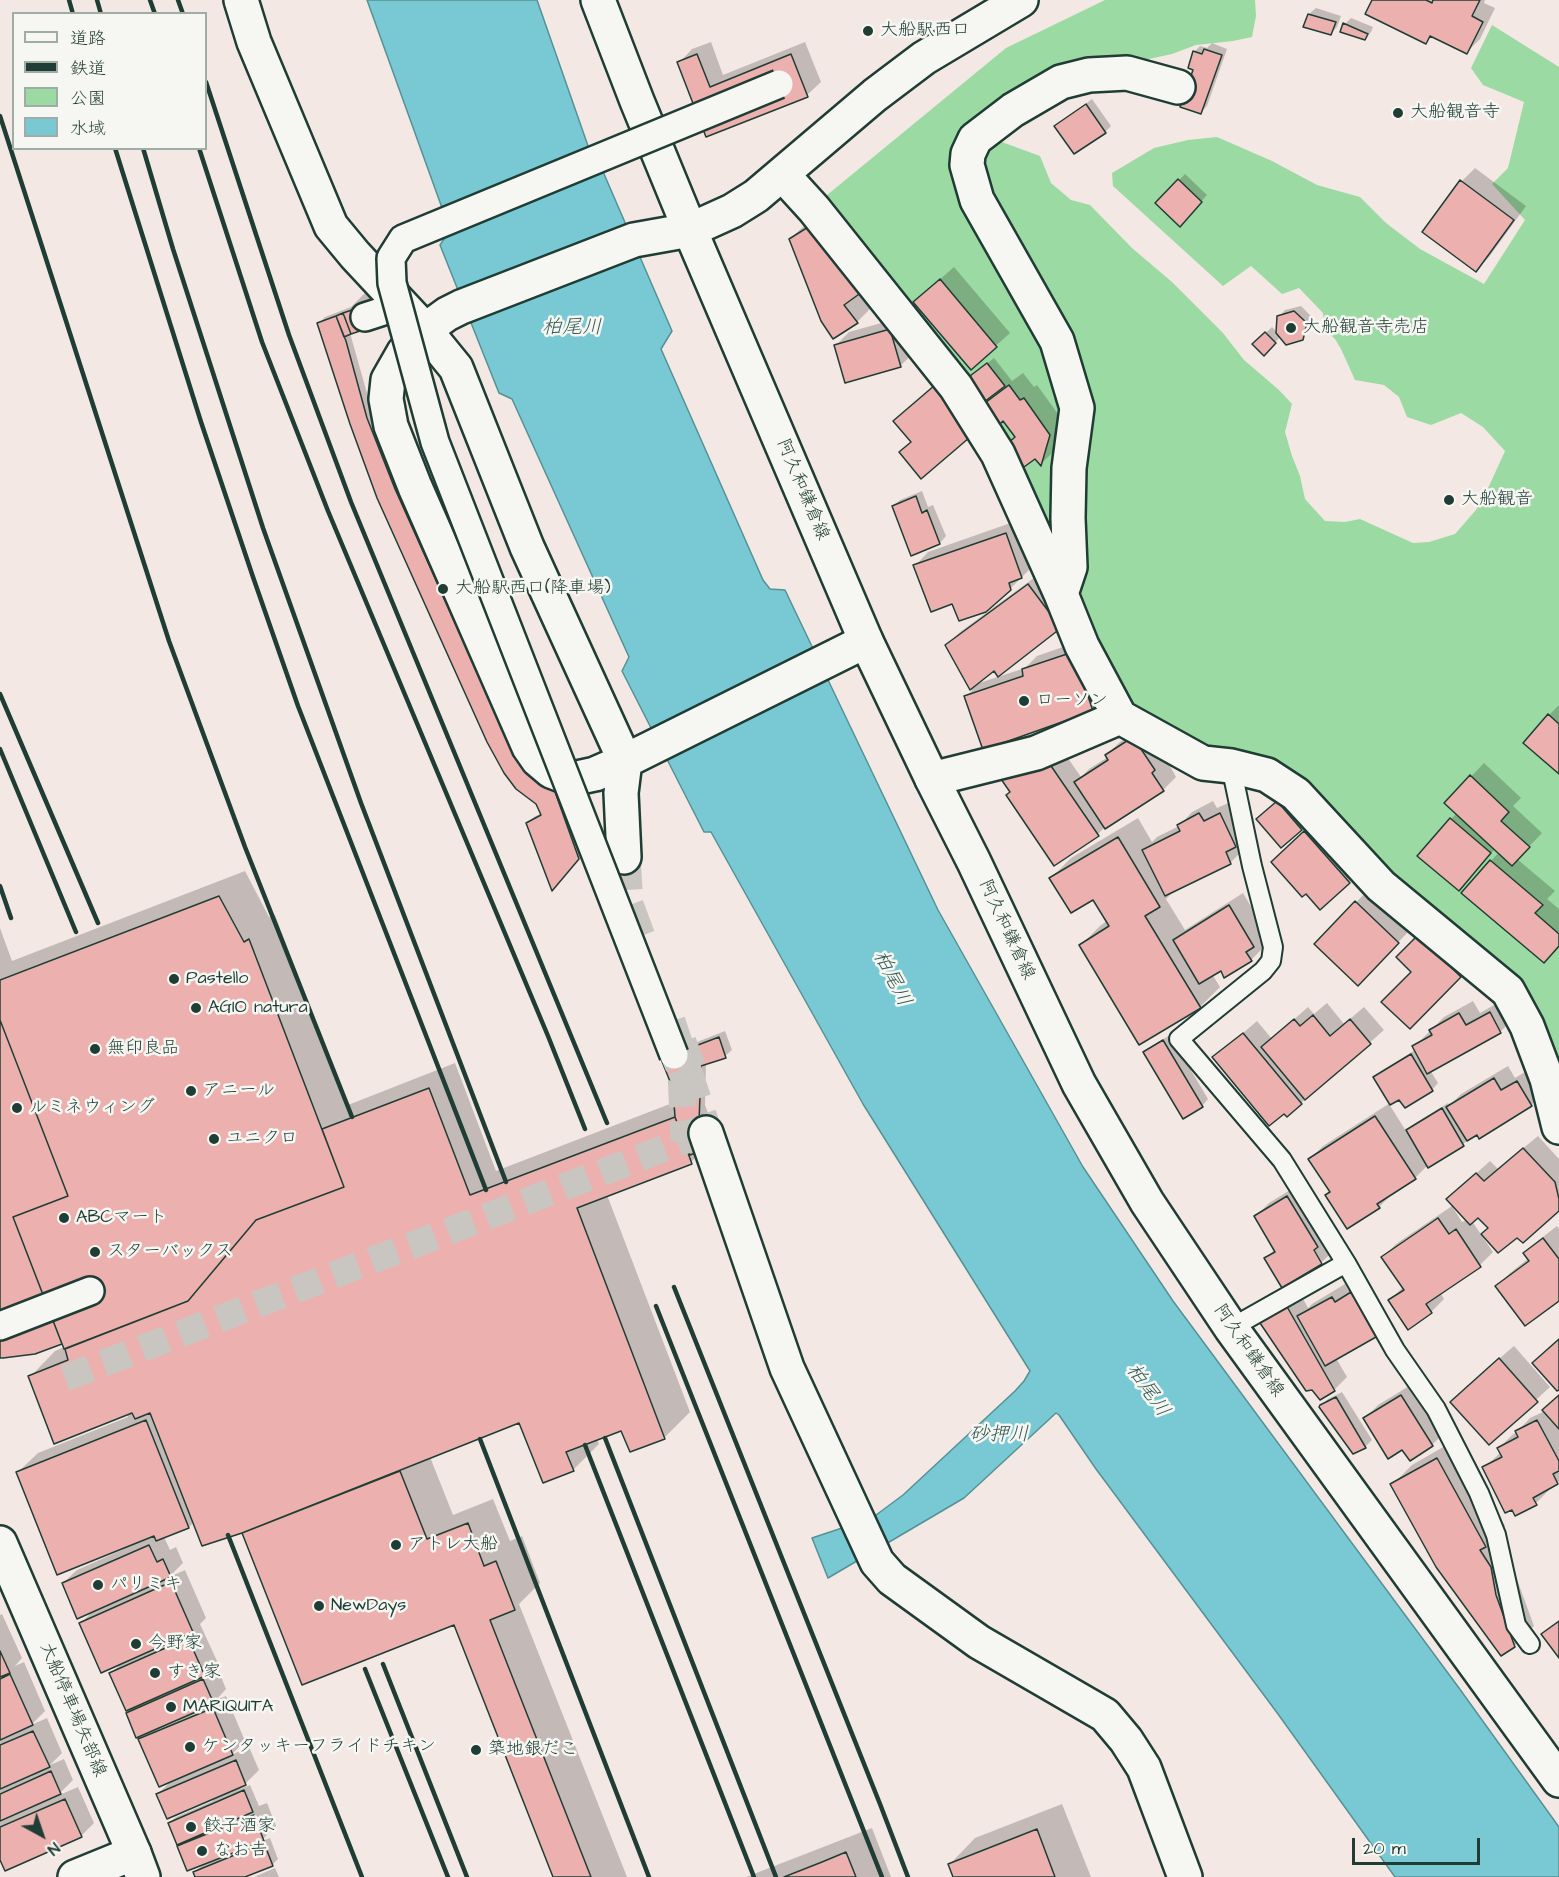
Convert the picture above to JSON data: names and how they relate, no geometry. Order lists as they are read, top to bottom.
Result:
{
  "streets": {
    "street": ["阿久和鎌倉線", "大船停車場矢部線"]
  },
  "water": ["柏尾川", "砂押川"],
  "places": [
    "大船駅西口",
    "大船観音寺",
    "大船観音寺売店",
    "大船観音",
    "大船駅西口(降車場)",
    "ローソン",
    "Pastello",
    "AGIO natura",
    "無印良品",
    "アニール",
    "ルミネウィング",
    "ユニクロ",
    "ABCマート",
    "スターバックス",
    "アトレ大船",
    "パリミキ",
    "NewDays",
    "今野家",
    "すき家",
    "MARIQUITA",
    "ケンタッキーフライドチキン",
    "築地銀だこ",
    "餃子酒家",
    "なお𠮷"
  ],
  "legend": [
    "道路",
    "鉄道",
    "公園",
    "水域"
  ],
  "scale_bar": "20 m",
  "north": "bottom right"
}
